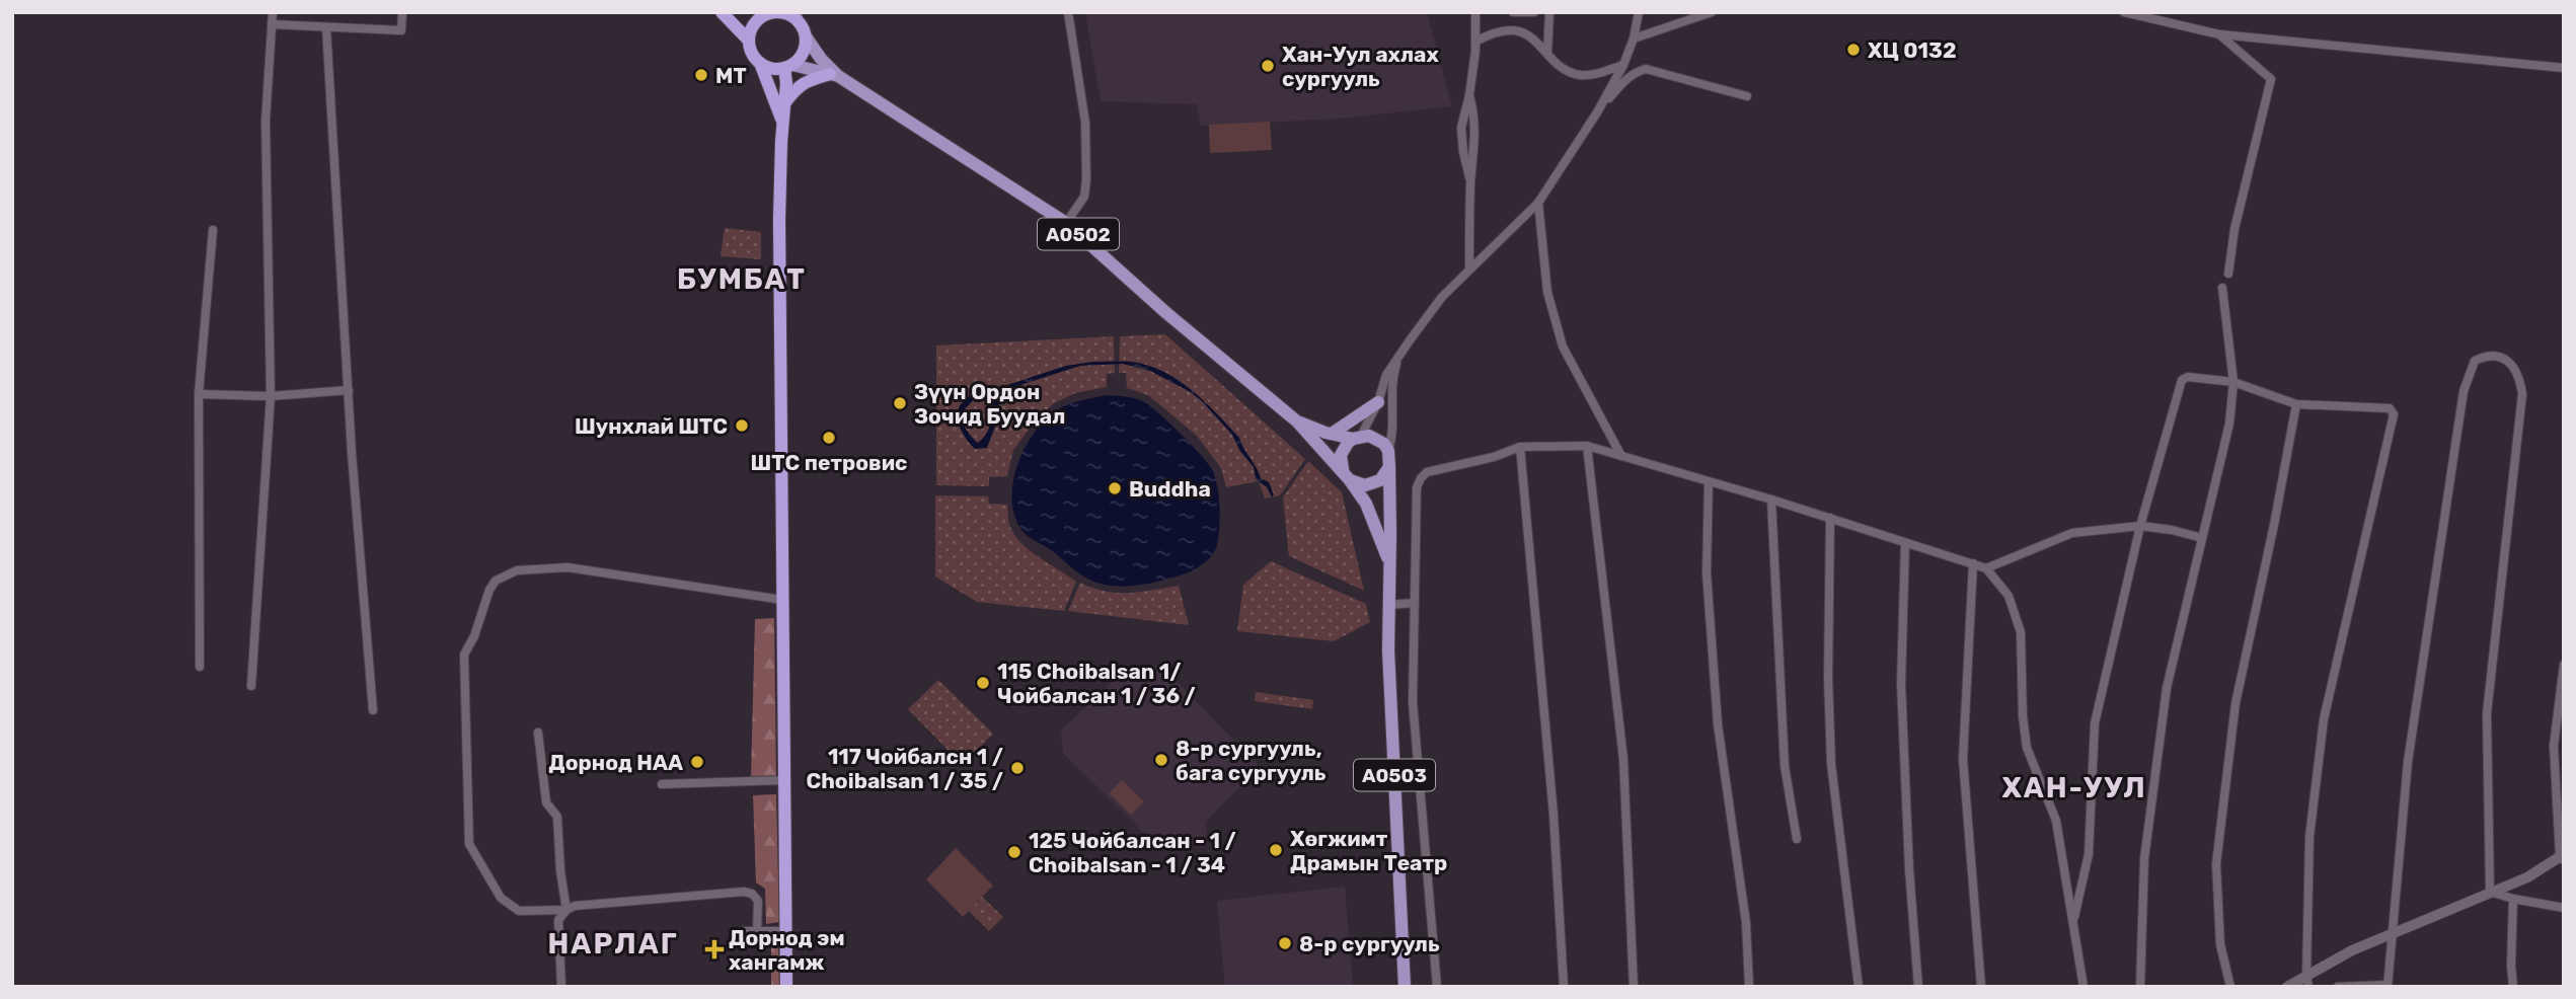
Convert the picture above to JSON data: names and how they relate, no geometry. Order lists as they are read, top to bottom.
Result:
{
  "streets": {
    "highway": ["A0502"],
    "main road": ["A0503"]
  },
  "crossings": [
    ["A0502", "A0503"]
  ],
  "districts": ["БУМБАТ", "ХАН-УУЛ", "НАРЛАГ"],
  "places": {
    "other": [
      "ХЦ 0132",
      "Хан-Уул ахлах сургууль",
      "MT",
      "Зүүн Ордон Зочид Буудал",
      "Шунхлай ШТС",
      "ШТС петровис",
      "Buddha",
      "115 Choibalsan 1/ Чойбалсан 1 / 36 /",
      "8-р сургууль, бага сургууль",
      "Дорнод НАА",
      "117 Чойбалсн 1 / Choibalsan 1 / 35 /",
      "Хөгжимт Драмын Театр",
      "125 Чойбалсан - 1 / Choibalsan - 1 / 34",
      "8-р сургууль"
    ],
    "health": ["Дорнод эм хангамж"]
  }
}
